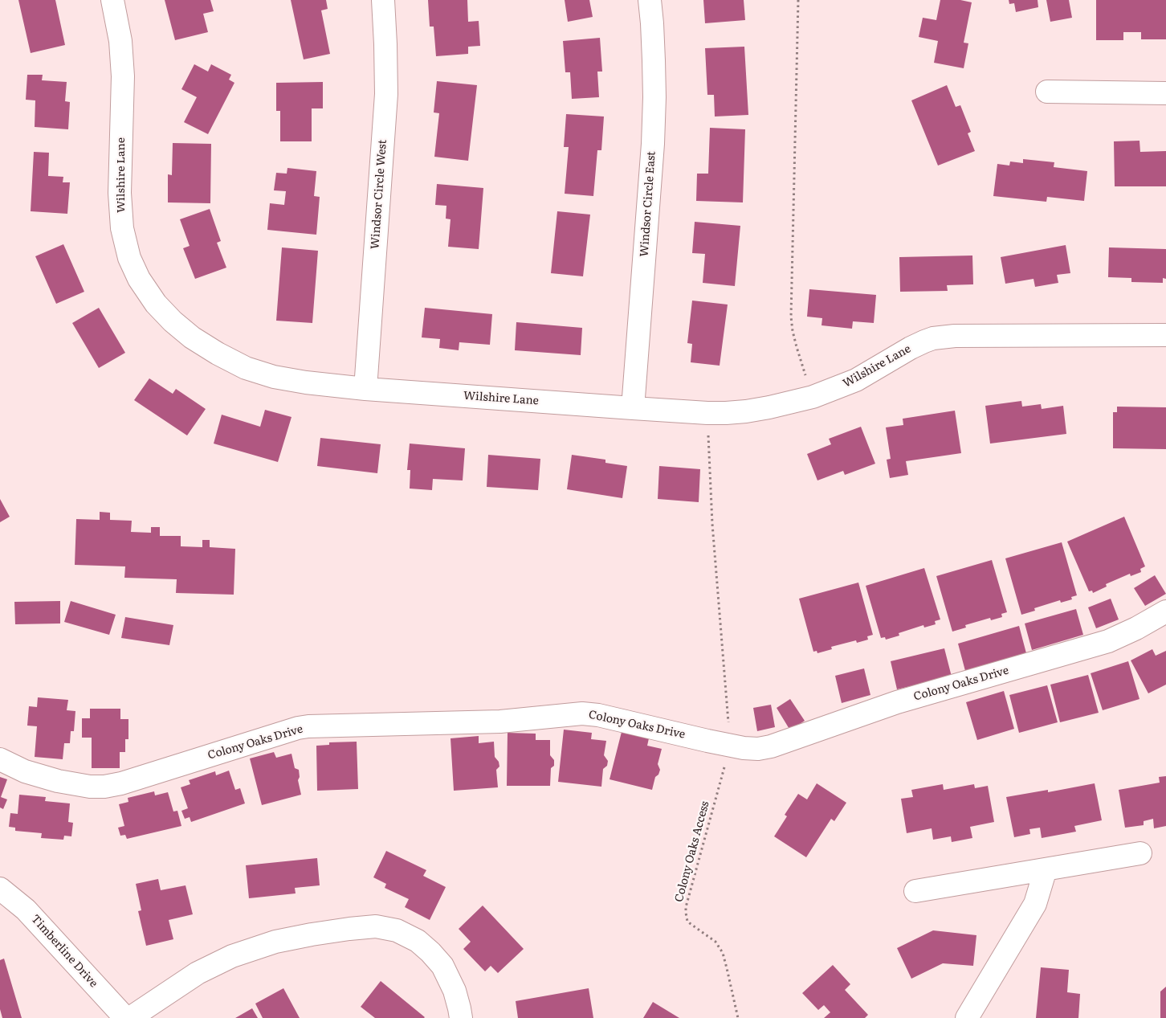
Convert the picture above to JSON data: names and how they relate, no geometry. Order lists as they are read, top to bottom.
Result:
{
  "streets": {
    "street": [
      "Wilshire Lane",
      "Windsor Circle West",
      "Windsor Circle East",
      "Colony Oaks Drive",
      "Timberline Drive"
    ],
    "path": ["Colony Oaks Access"]
  },
  "crossings": [
    ["Wilshire Lane", "Windsor Circle West"],
    ["Wilshire Lane", "Windsor Circle East"],
    ["Colony Oaks Drive", "Colony Oaks Access"]
  ]
}
